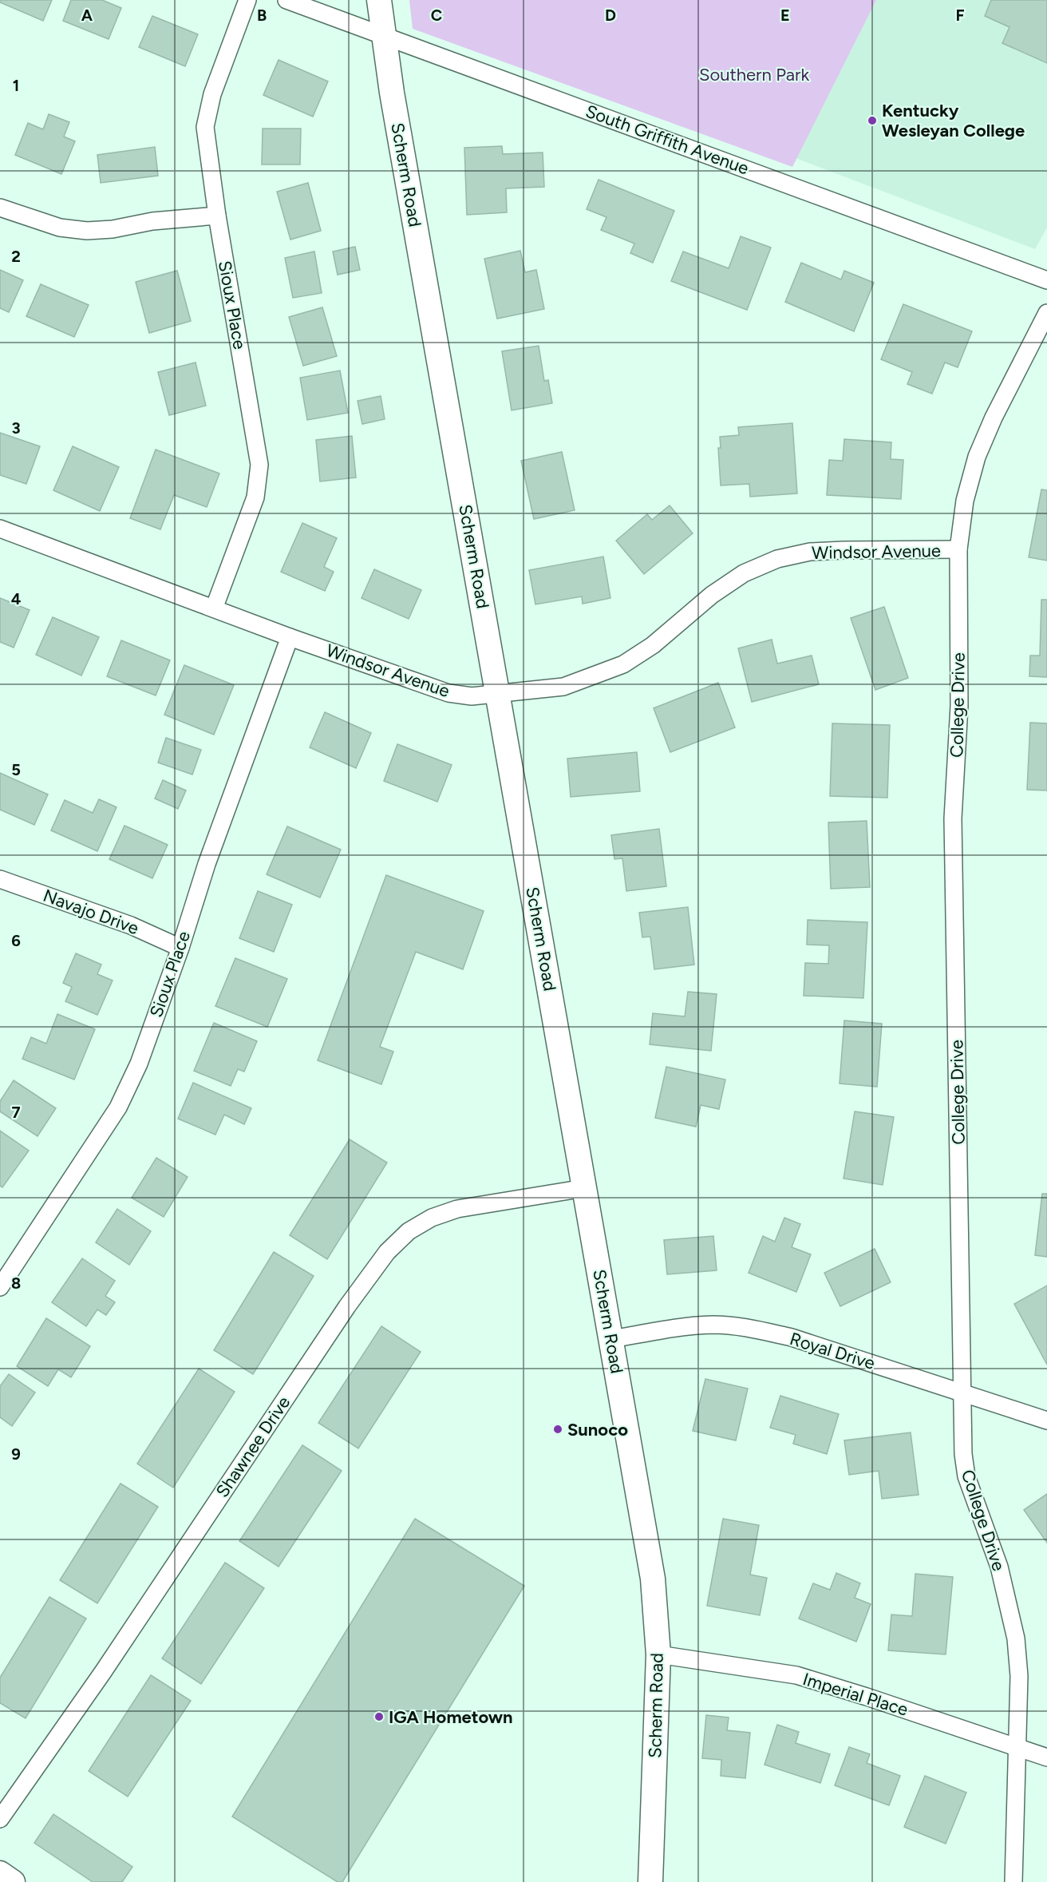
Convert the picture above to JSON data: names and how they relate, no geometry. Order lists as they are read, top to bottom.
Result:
{
  "streets": {
    "street": [
      "South Griffith Avenue",
      "Scherm Road",
      "Sioux Place",
      "Windsor Avenue",
      "College Drive",
      "Navajo Drive",
      "Royal Drive",
      "Shawnee Drive",
      "Imperial Place"
    ]
  },
  "crossings": [
    ["South Griffith Avenue", "Scherm Road"],
    ["Scherm Road", "Windsor Avenue"],
    ["Scherm Road", "Royal Drive"],
    ["Scherm Road", "Shawnee Drive"],
    ["Scherm Road", "Imperial Place"],
    ["Sioux Place", "Windsor Avenue"],
    ["Sioux Place", "Navajo Drive"],
    ["Windsor Avenue", "College Drive"],
    ["College Drive", "Royal Drive"],
    ["College Drive", "Imperial Place"]
  ],
  "parks": ["Southern Park"],
  "places": ["Kentucky Wesleyan College", "Sunoco", "IGA Hometown"],
  "grid": {
    "columns": [
      "A",
      "B",
      "C",
      "D",
      "E",
      "F"
    ],
    "rows": [
      "1",
      "2",
      "3",
      "4",
      "5",
      "6",
      "7",
      "8",
      "9"
    ]
  }
}
